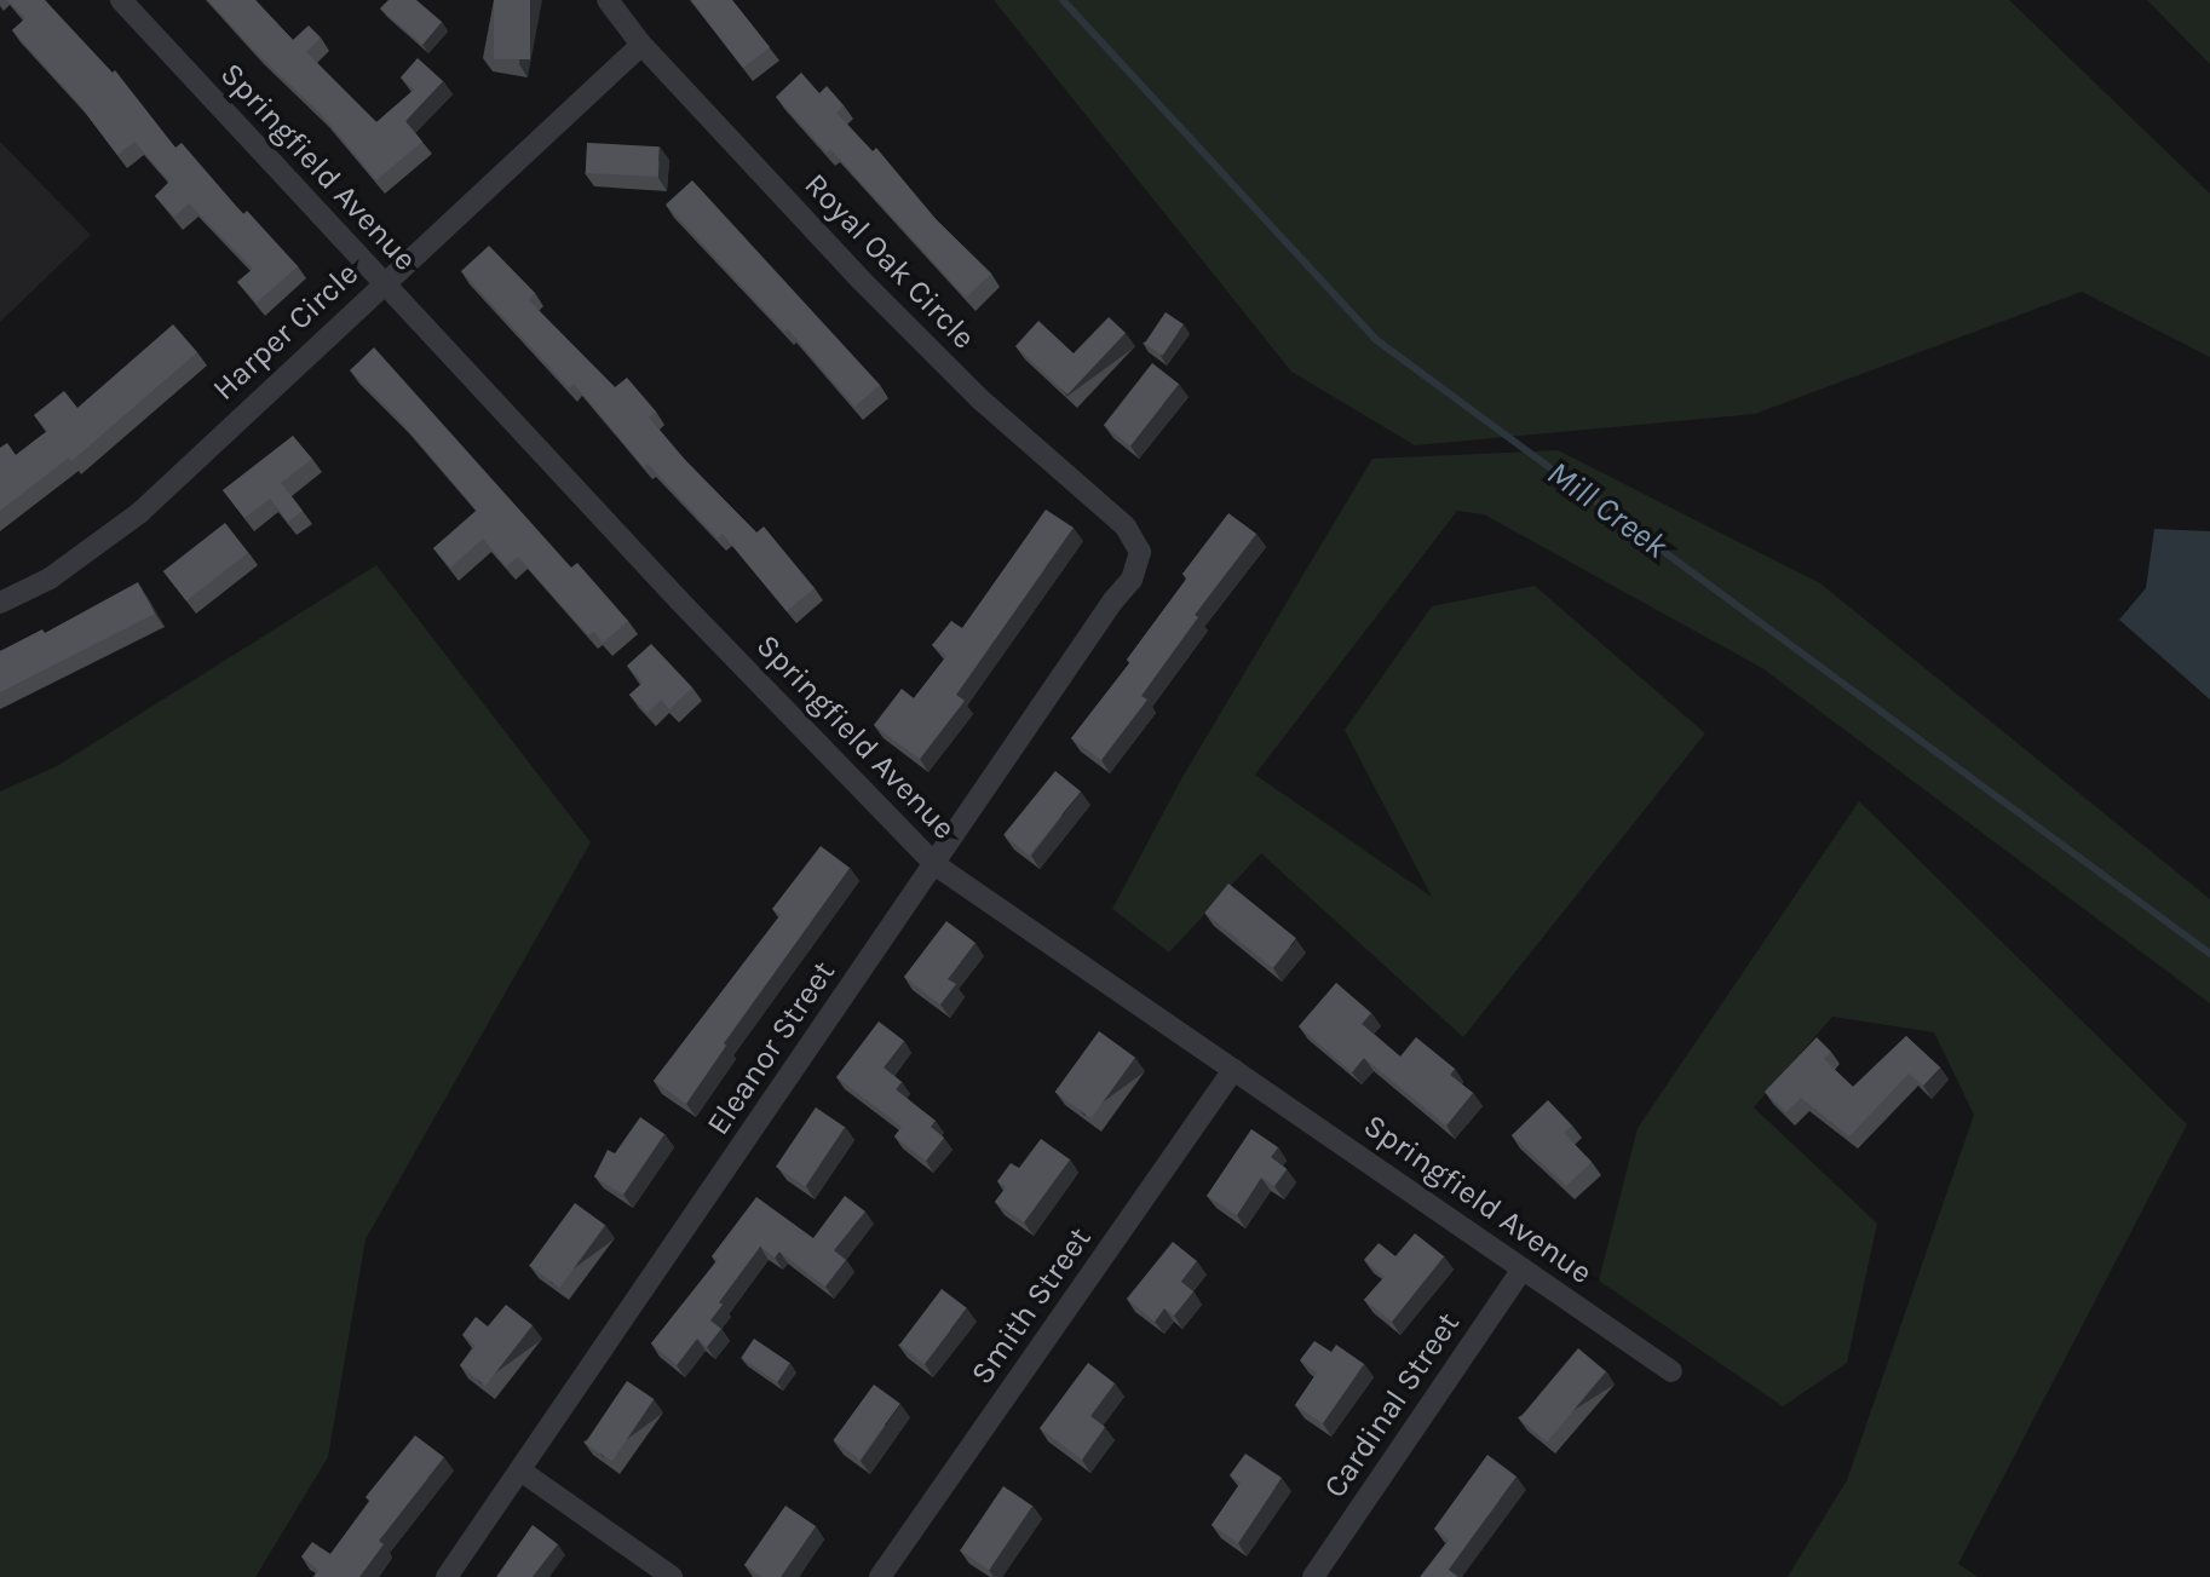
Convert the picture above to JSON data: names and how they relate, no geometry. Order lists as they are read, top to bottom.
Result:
{
  "streets": {
    "street": [
      "Springfield Avenue",
      "Royal Oak Circle",
      "Harper Circle",
      "Eleanor Street",
      "Smith Street",
      "Cardinal Street"
    ]
  },
  "crossings": [
    ["Springfield Avenue", "Harper Circle"],
    ["Springfield Avenue", "Eleanor Street"],
    ["Springfield Avenue", "Smith Street"],
    ["Springfield Avenue", "Cardinal Street"],
    ["Royal Oak Circle", "Harper Circle"],
    ["Royal Oak Circle", "Eleanor Street"]
  ],
  "water": ["Mill Creek"]
}
